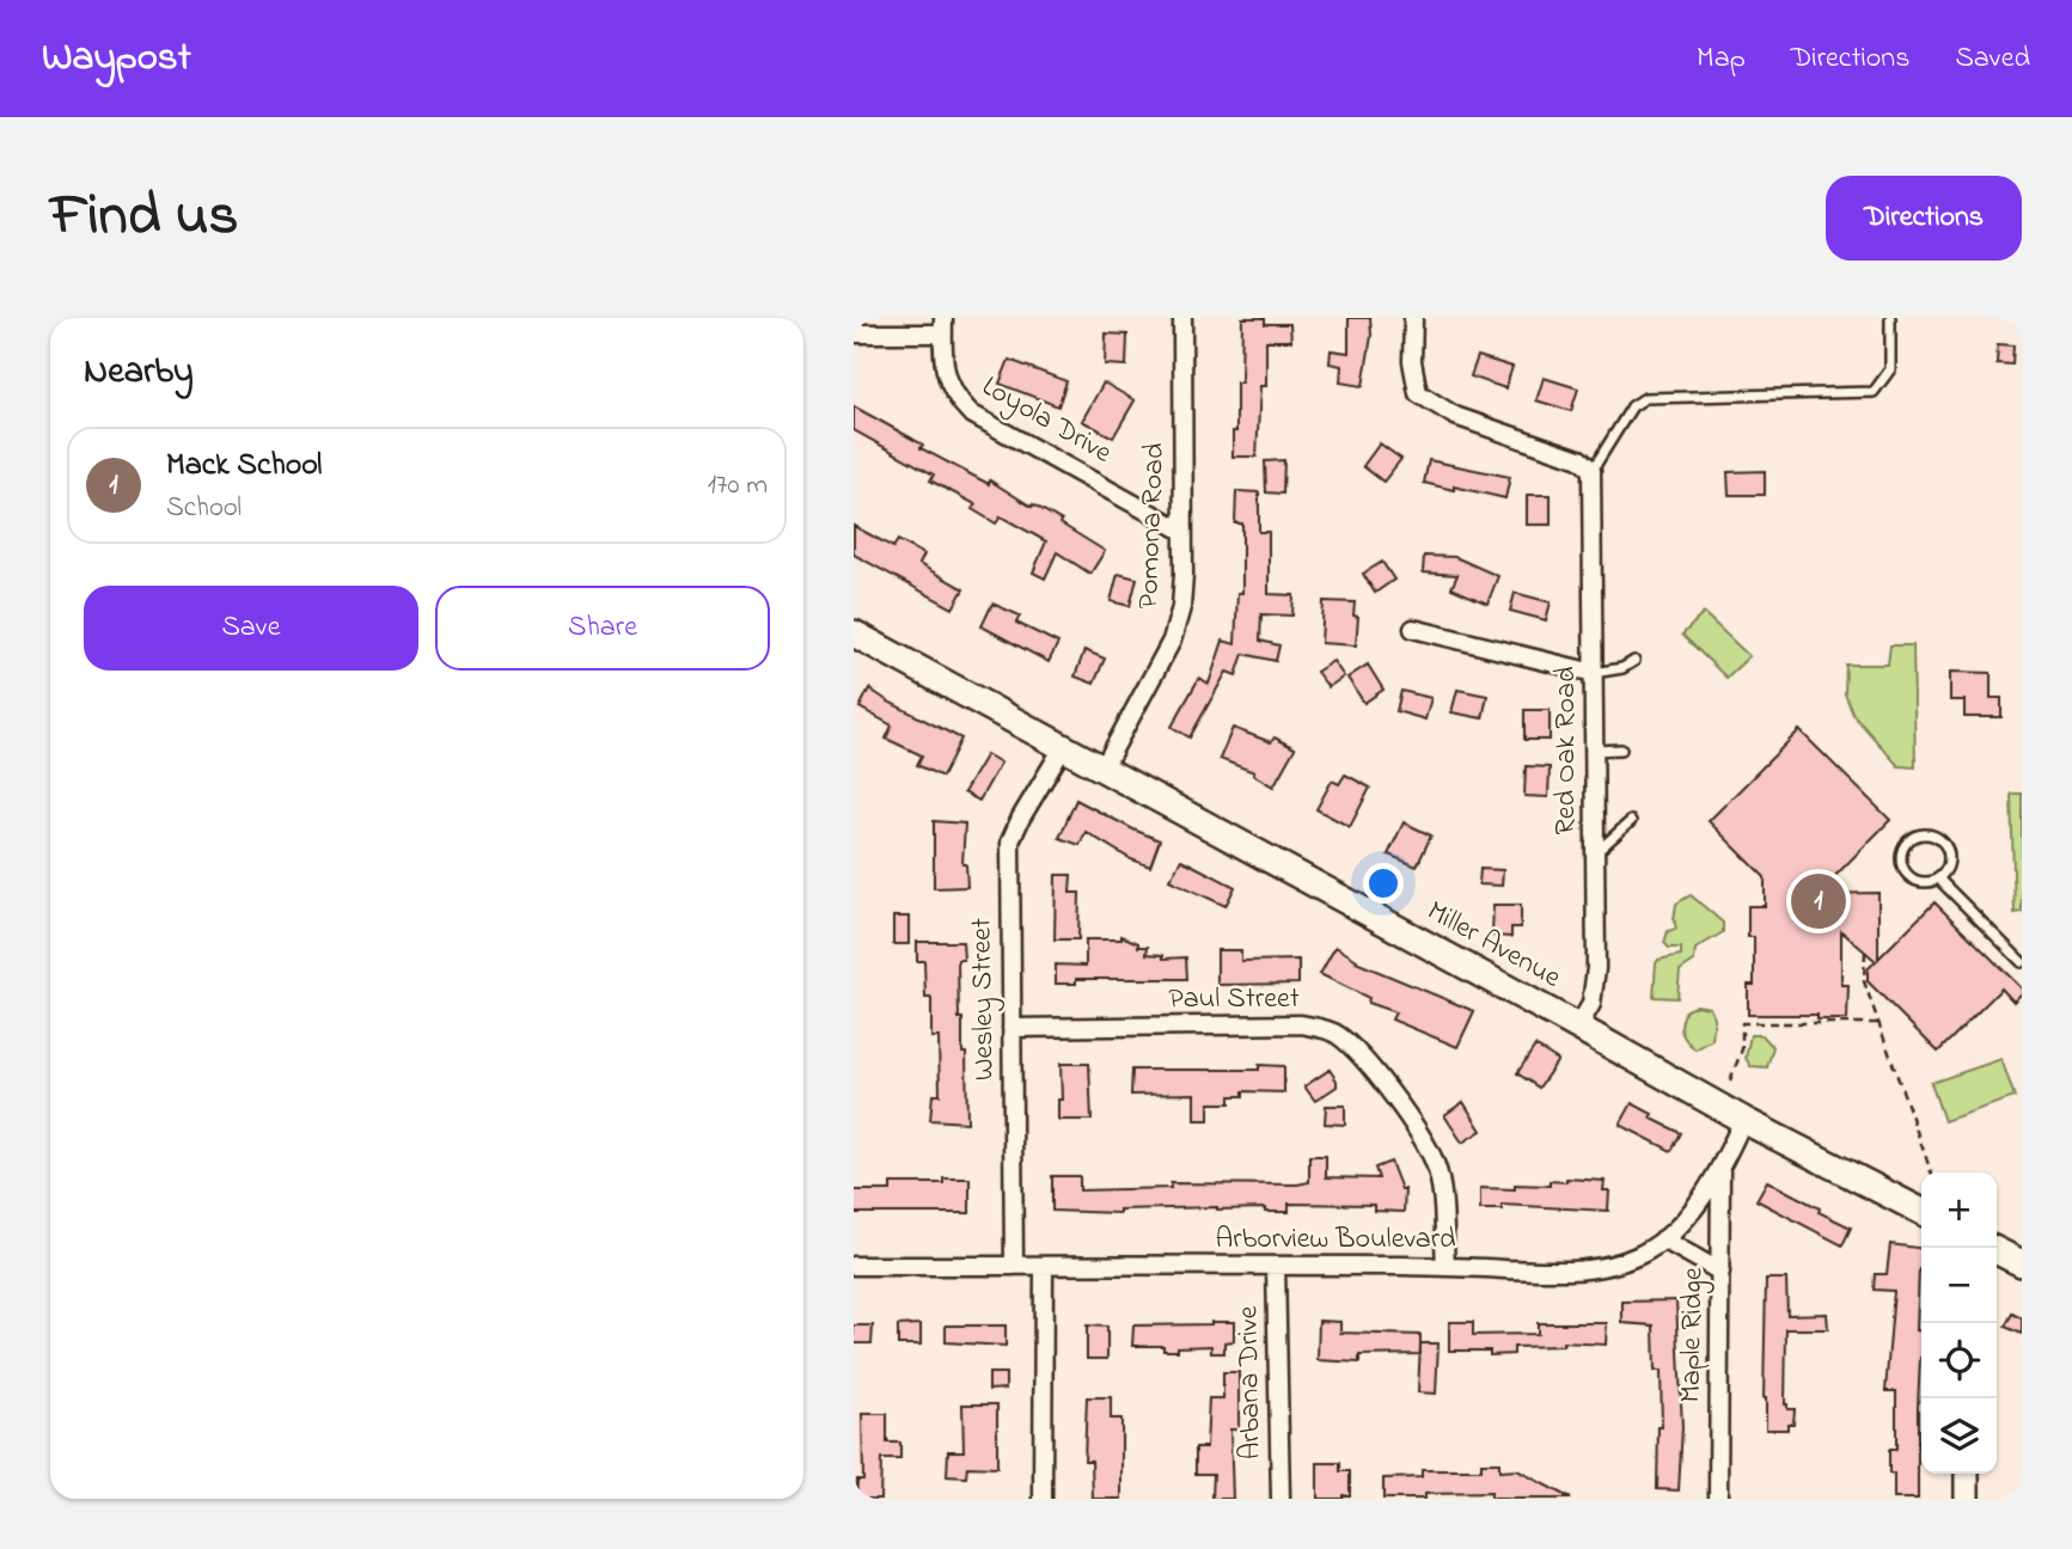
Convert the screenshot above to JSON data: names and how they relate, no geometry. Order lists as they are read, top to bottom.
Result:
{
  "streets": {
    "main road": ["Miller Avenue"],
    "street": [
      "Loyola Drive",
      "Pomona Road",
      "Red Oak Road",
      "Wesley Street",
      "Paul Street",
      "Arborview Boulevard",
      "Maple Ridge",
      "Arbana Drive"
    ]
  },
  "crossings": [
    ["Loyola Drive", "Pomona Road"],
    ["Pomona Road", "Miller Avenue"],
    ["Red Oak Road", "Miller Avenue"],
    ["Miller Avenue", "Wesley Street"],
    ["Miller Avenue", "Arborview Boulevard"],
    ["Wesley Street", "Paul Street"],
    ["Wesley Street", "Arborview Boulevard"],
    ["Paul Street", "Arborview Boulevard"],
    ["Arborview Boulevard", "Maple Ridge"],
    ["Arborview Boulevard", "Arbana Drive"]
  ],
  "page": {
    "header": "Waypost",
    "nav": ["Map", "Directions", "Saved"],
    "title": "Find us",
    "buttons": [
      "Directions",
      ["Save", "Share"]
    ],
    "heading": "Nearby",
    "list": [
      {
        "mark": "1",
        "name": "Mack School",
        "note": "School",
        "value": "170 m"
      }
    ],
    "pins": "1",
    "map_buttons": ["+", "−"]
  }
}
